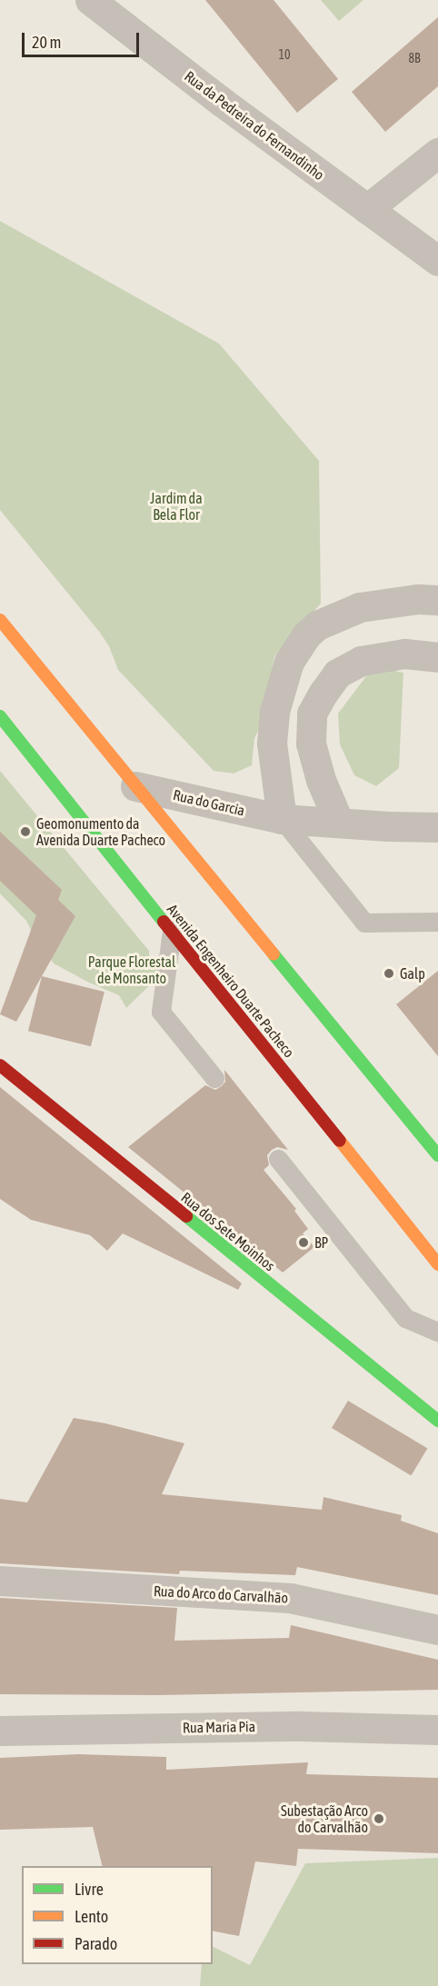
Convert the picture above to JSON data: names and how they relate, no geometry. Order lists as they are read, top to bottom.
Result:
{
  "streets": {
    "main road": ["Avenida Engenheiro Duarte Pacheco", "Rua dos Sete Moinhos"],
    "street": [
      "Rua da Pedreira do Fernandinho",
      "Rua do Garcia",
      "Rua do Arco do Carvalhão",
      "Rua Maria Pia"
    ]
  },
  "parks": ["Jardim da Bela Flor", "Parque Florestal de Monsanto"],
  "places": [
    "Geomonumento da Avenida Duarte Pacheco",
    "Galp",
    "BP",
    "Subestação Arco do Carvalhão"
  ],
  "house_numbers": ["10", "8B"],
  "legend": ["Livre", "Lento", "Parado"],
  "scale_bar": "20 m"
}
